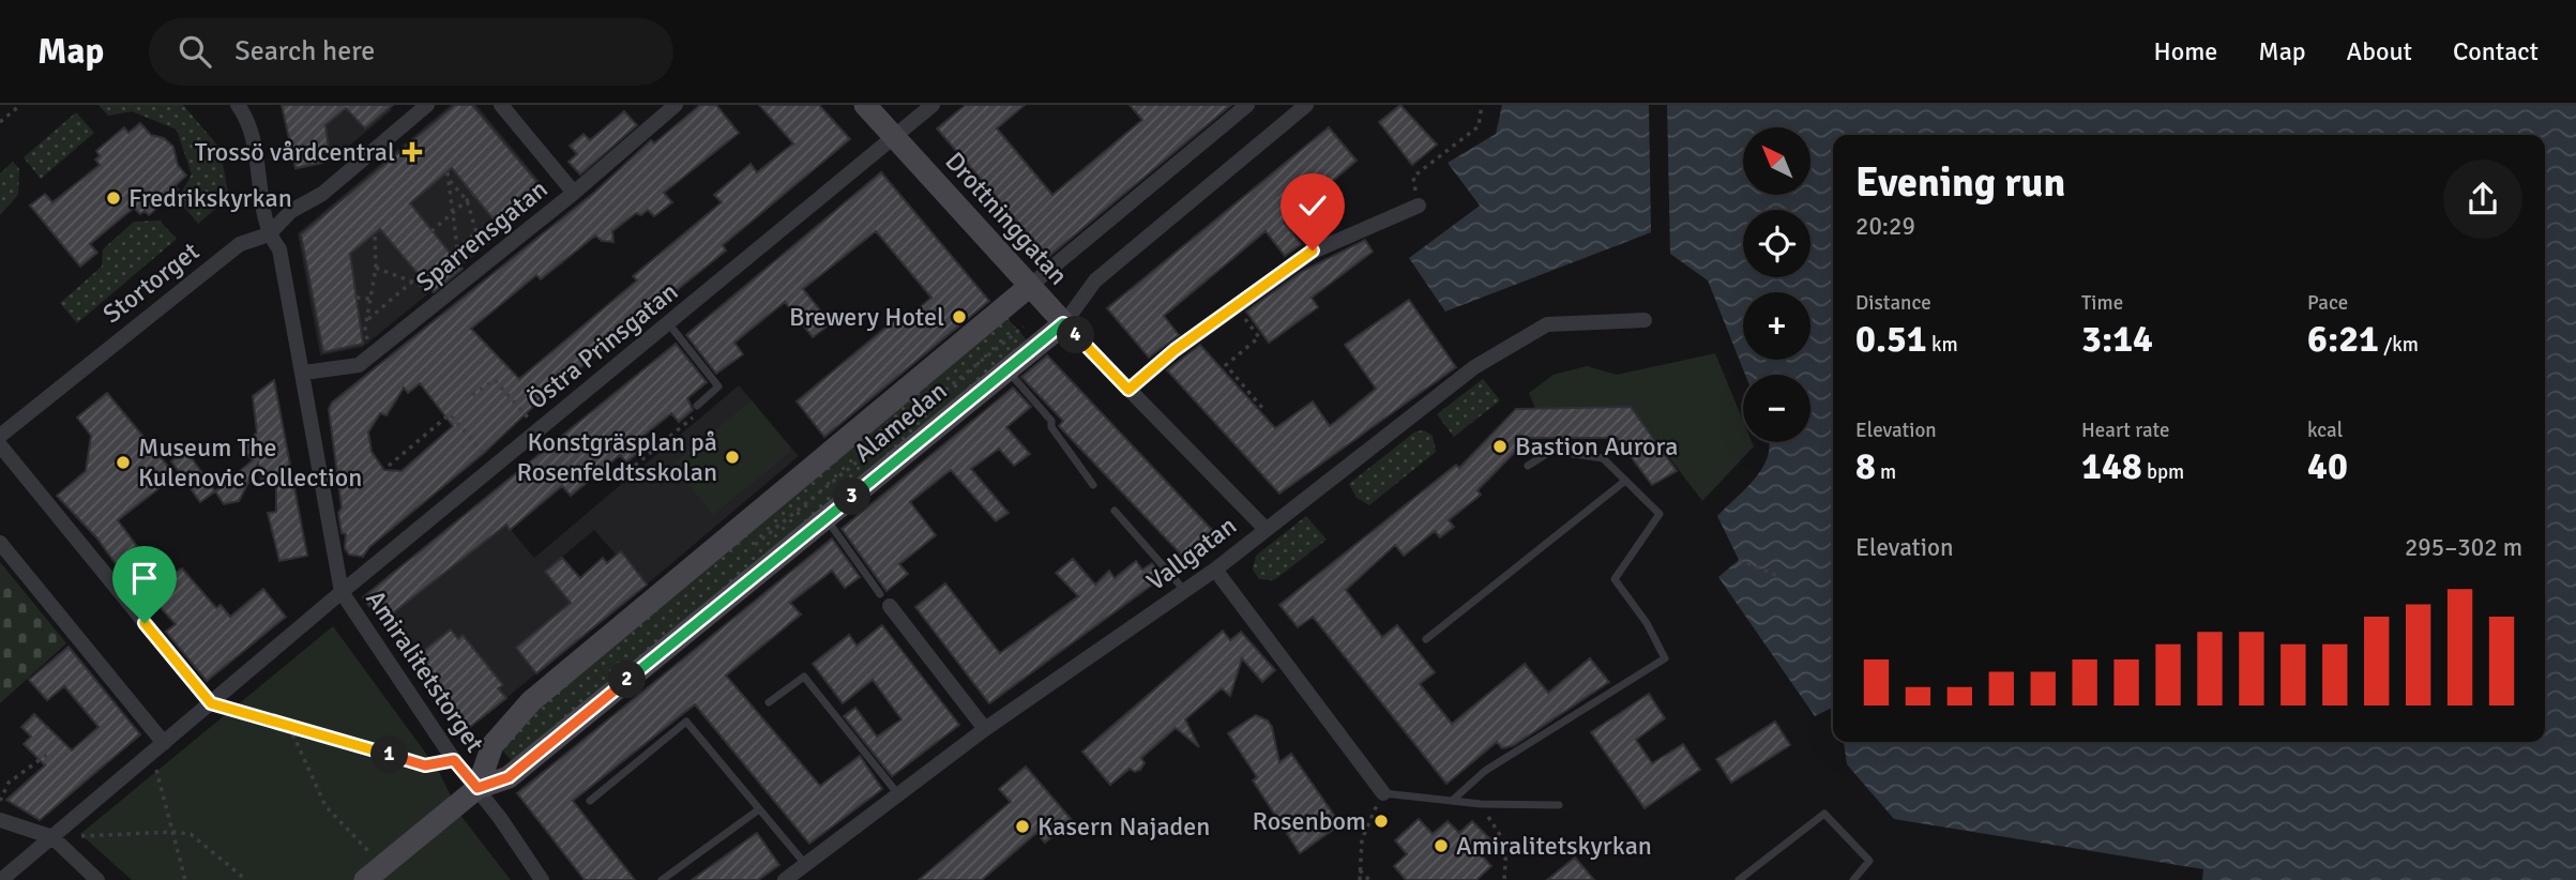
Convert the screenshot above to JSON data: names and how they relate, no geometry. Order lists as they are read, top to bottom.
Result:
{
  "streets": {
    "street": [
      "Drottninggatan",
      "Sparrensgatan",
      "Stortorget",
      "Östra Prinsgatan",
      "Alamedan",
      "Vallgatan",
      "Amiralitetstorget"
    ]
  },
  "crossings": [
    ["Drottninggatan", "Östra Prinsgatan"],
    ["Drottninggatan", "Alamedan"],
    ["Drottninggatan", "Vallgatan"],
    ["Östra Prinsgatan", "Amiralitetstorget"],
    ["Alamedan", "Amiralitetstorget"]
  ],
  "places": {
    "health": ["Trossö vårdcentral"],
    "other": [
      "Fredrikskyrkan",
      "Brewery Hotel",
      "Bastion Aurora",
      "Konstgräsplan på Rosenfeldtsskolan",
      "Museum The Kulenovic Collection",
      "Rosenbom",
      "Kasern Najaden",
      "Amiralitetskyrkan"
    ]
  },
  "north": "top left",
  "page": {
    "header": "Map",
    "search": "Search here",
    "nav": [
      "Home",
      "Map",
      "About",
      "Contact"
    ],
    "map_buttons": ["+", "−"],
    "heading": ["Evening run", "20:29"],
    "stats": [
      ["Distance", "0.51 km"],
      ["Time", "3:14"],
      ["Pace", "6:21 /km"],
      ["Elevation", "8 m"],
      ["Heart rate", "148 bpm"],
      ["kcal", "40"]
    ],
    "pins": [
      "4",
      "3",
      "2",
      "1"
    ],
    "chart": ["Elevation", "295–302 m"]
  }
}
